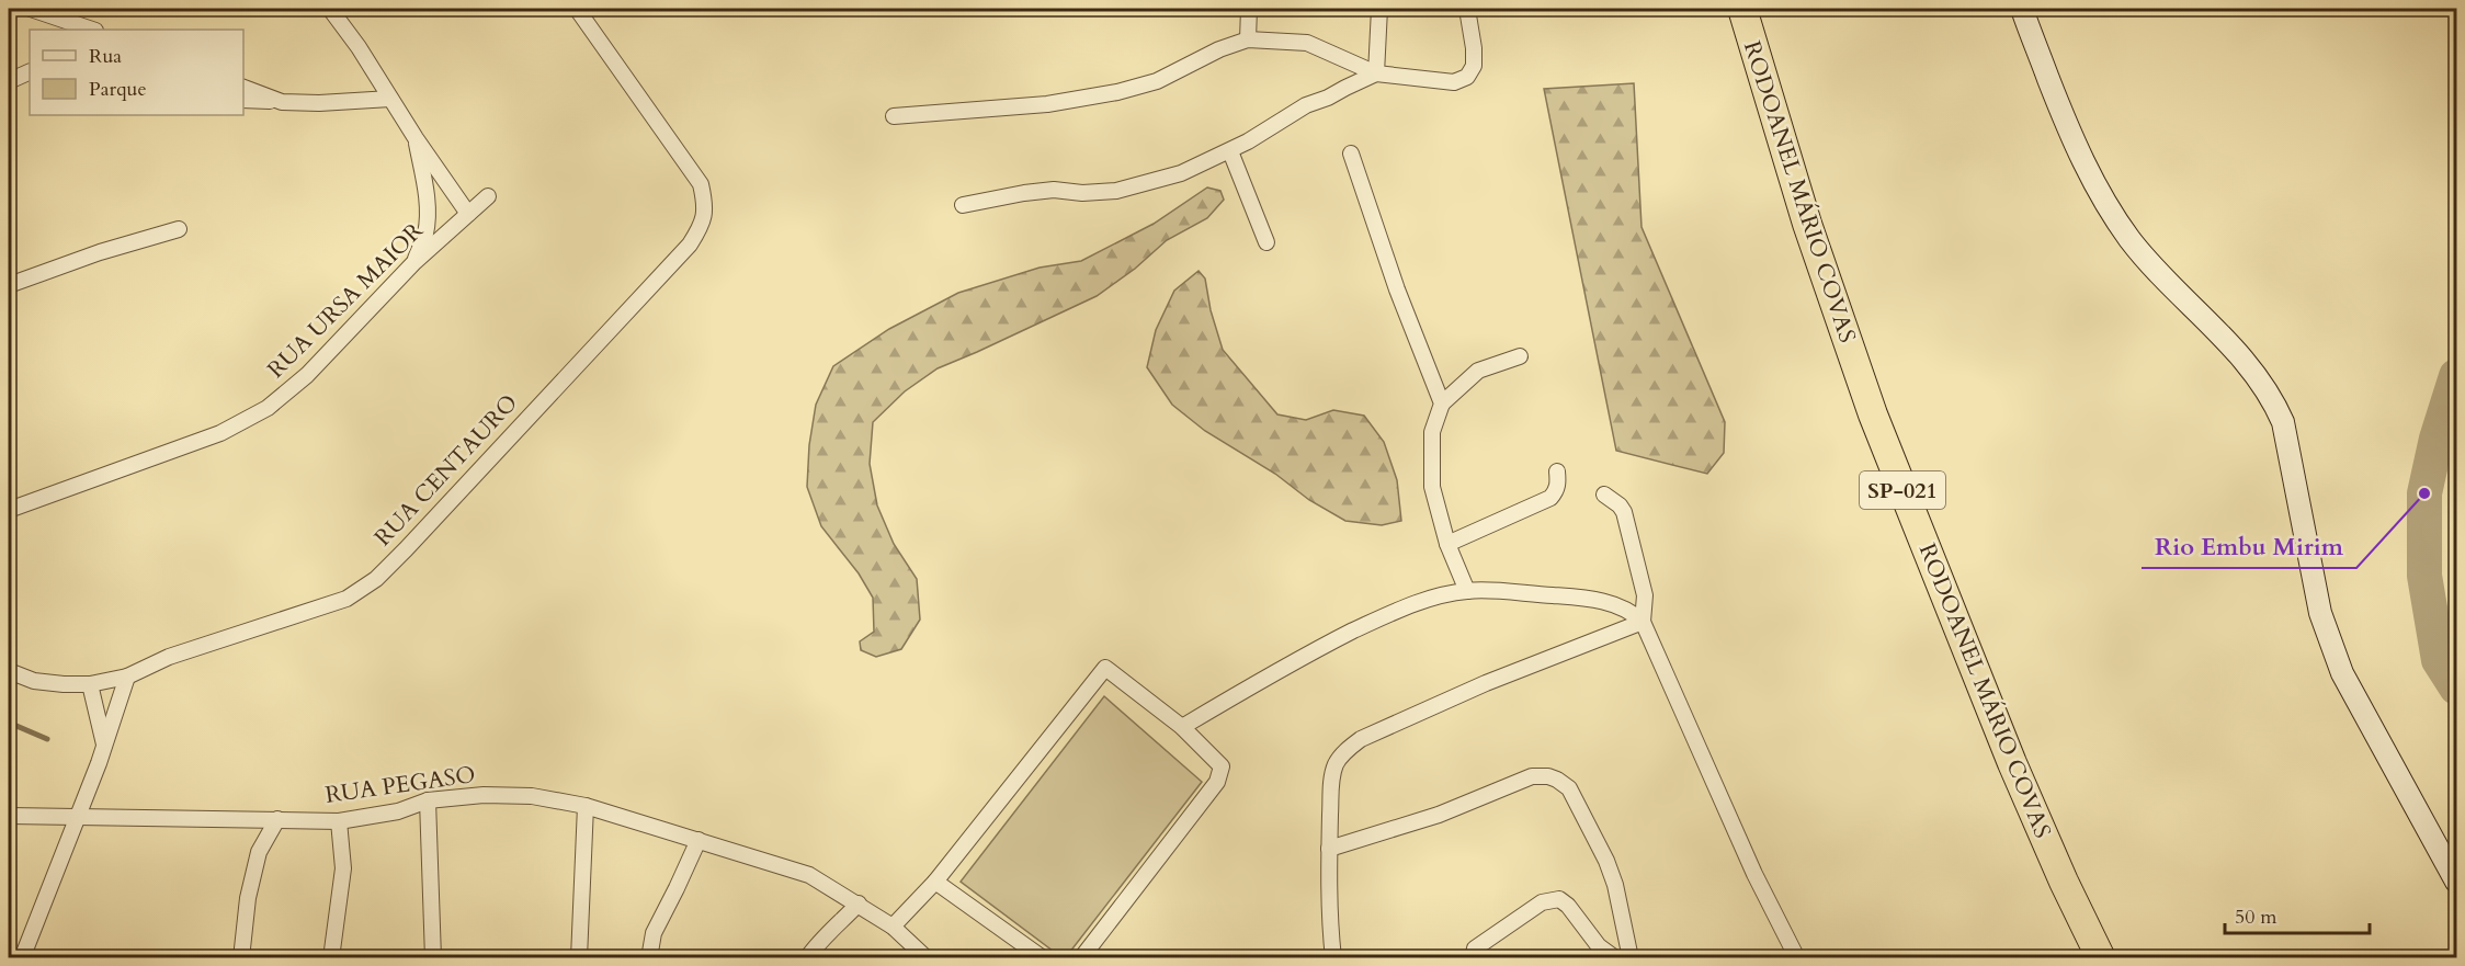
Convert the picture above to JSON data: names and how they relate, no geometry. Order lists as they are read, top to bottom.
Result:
{
  "streets": {
    "highway": ["RODOANEL MÁRIO COVAS", "SP-021"],
    "street": ["RUA URSA MAIOR", "RUA CENTAURO", "RUA PEGASO"]
  },
  "places": ["Rio Embu Mirim"],
  "legend": ["Rua", "Parque"],
  "scale_bar": "50 m"
}
